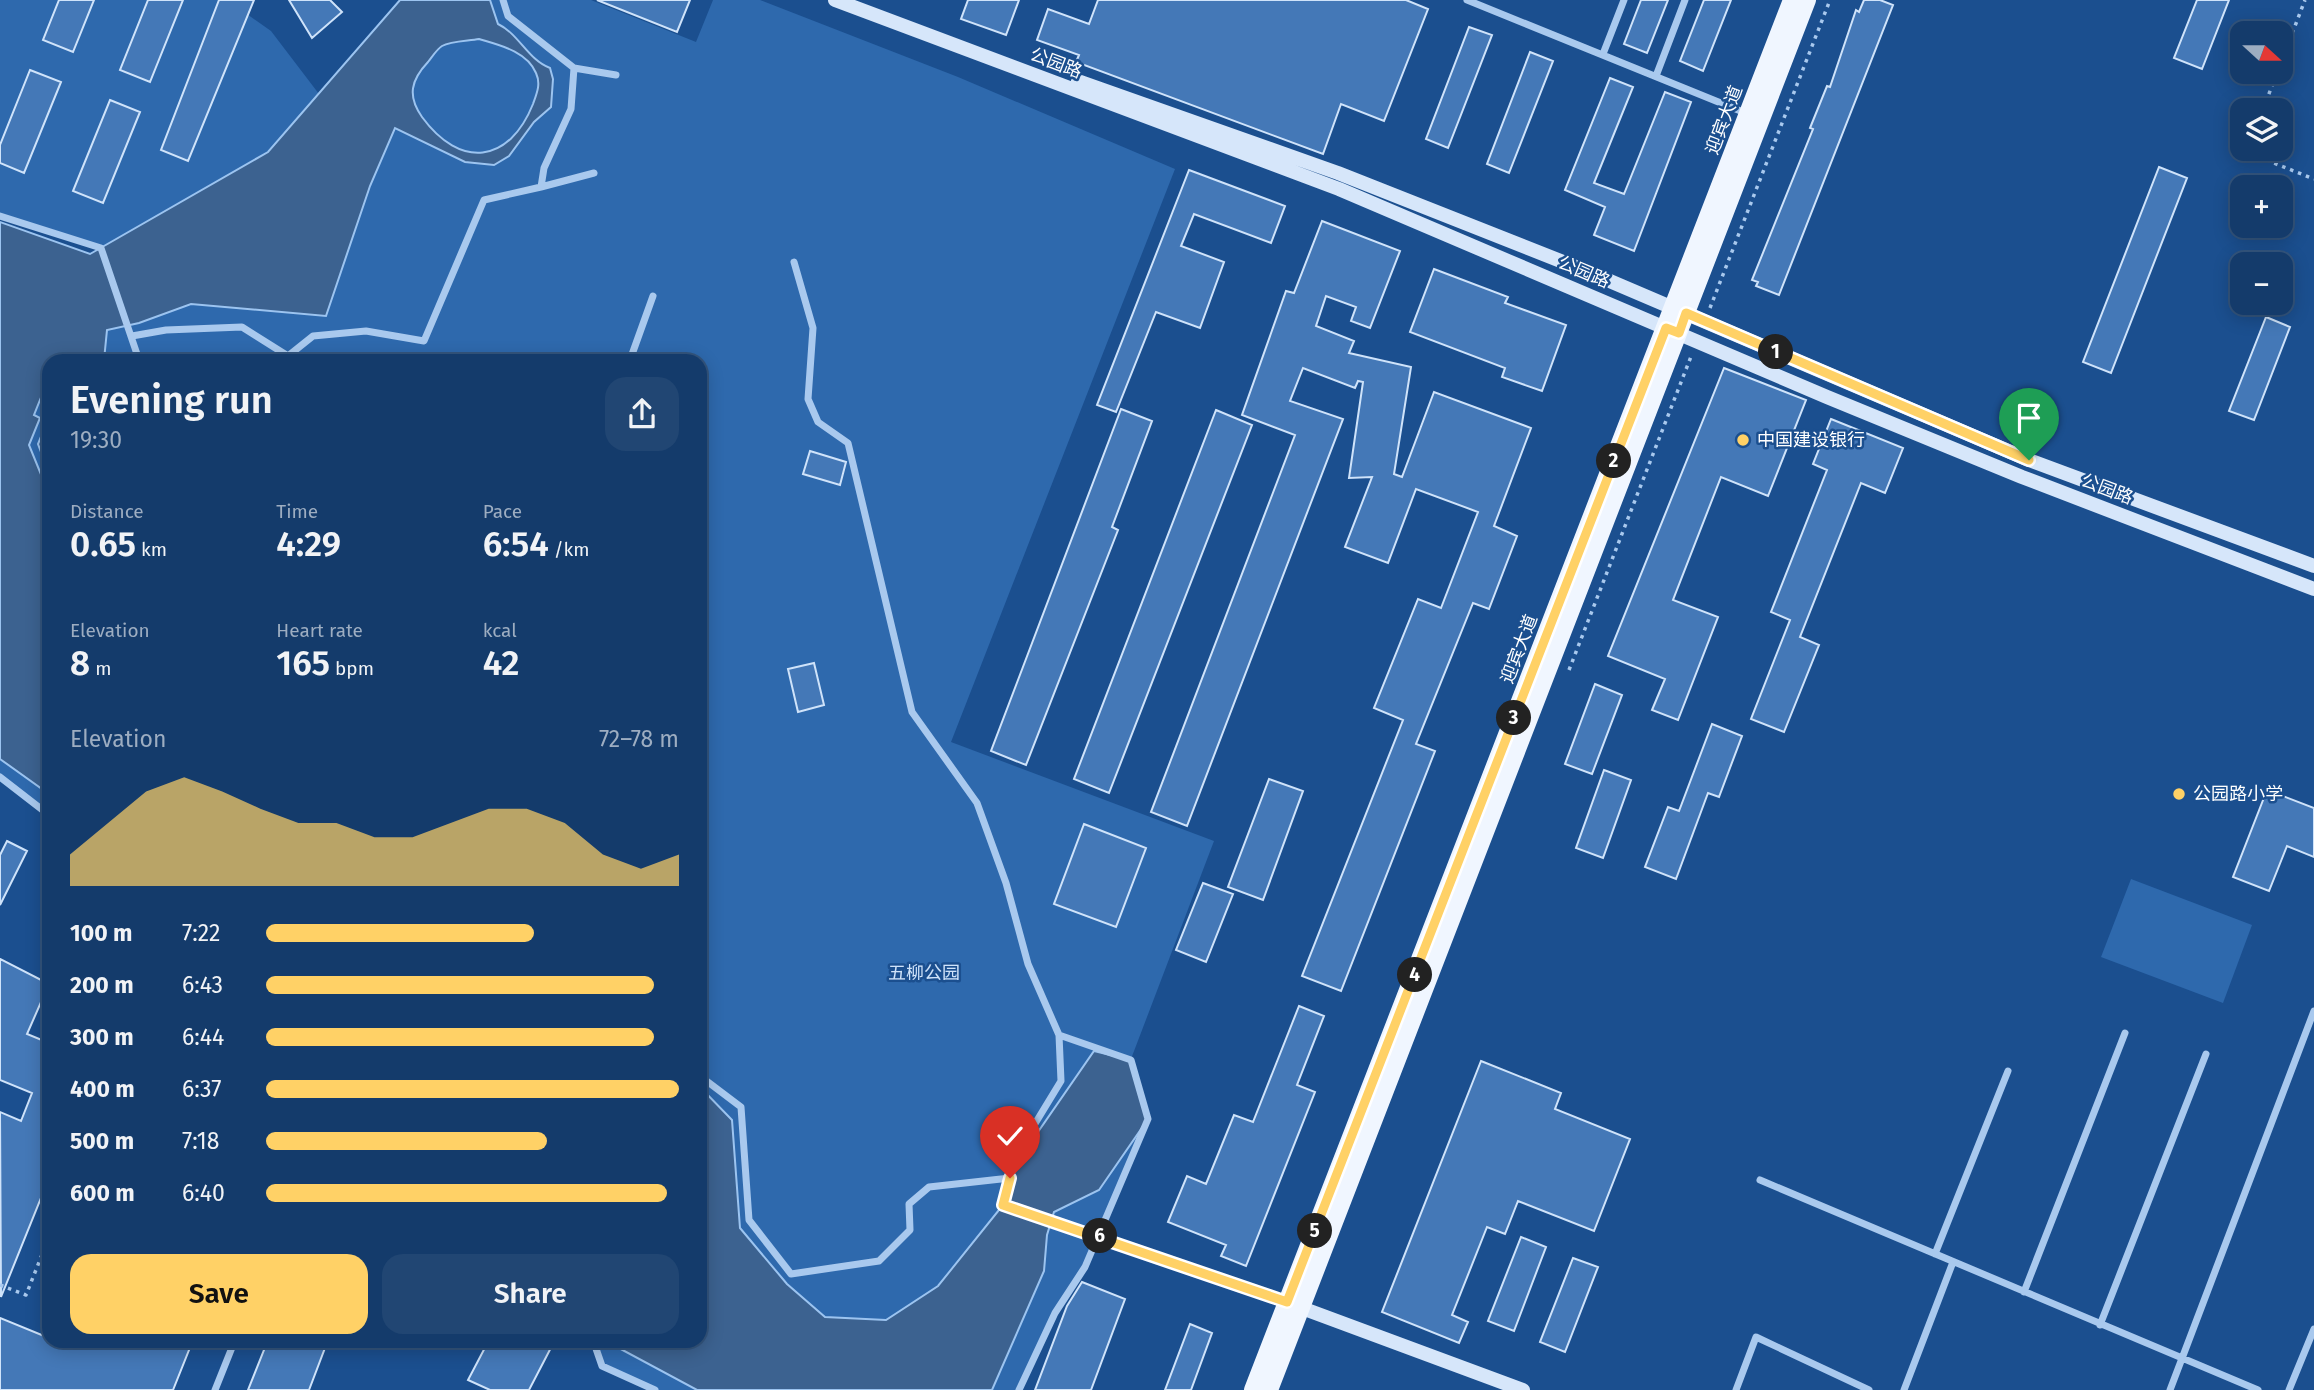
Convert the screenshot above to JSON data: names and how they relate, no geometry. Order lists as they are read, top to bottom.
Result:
{
  "streets": {
    "main road": ["迎宾大道"],
    "street": ["公园路"]
  },
  "crossings": [
    ["公园路", "迎宾大道"]
  ],
  "parks": ["五柳公园"],
  "places": ["中国建设银行", "公园路小学"],
  "north": "right",
  "page": {
    "map_buttons": ["+", "−"],
    "pins": [
      "1",
      "2",
      "3",
      "4",
      "5",
      "6"
    ],
    "heading": ["Evening run", "19:30"],
    "stats": [
      ["Distance", "0.65 km"],
      ["Time", "4:29"],
      ["Pace", "6:54 /km"],
      ["Elevation", "8 m"],
      ["Heart rate", "165 bpm"],
      ["kcal", "42"]
    ],
    "chart": ["Elevation", "72–78 m"],
    "list": [
      {
        "name": "100 m",
        "note": "7:22"
      },
      {
        "name": "200 m",
        "note": "6:43"
      },
      {
        "name": "300 m",
        "note": "6:44"
      },
      {
        "name": "400 m",
        "note": "6:37"
      },
      {
        "name": "500 m",
        "note": "7:18"
      },
      {
        "name": "600 m",
        "note": "6:40"
      }
    ],
    "buttons": ["Save", "Share"]
  }
}
